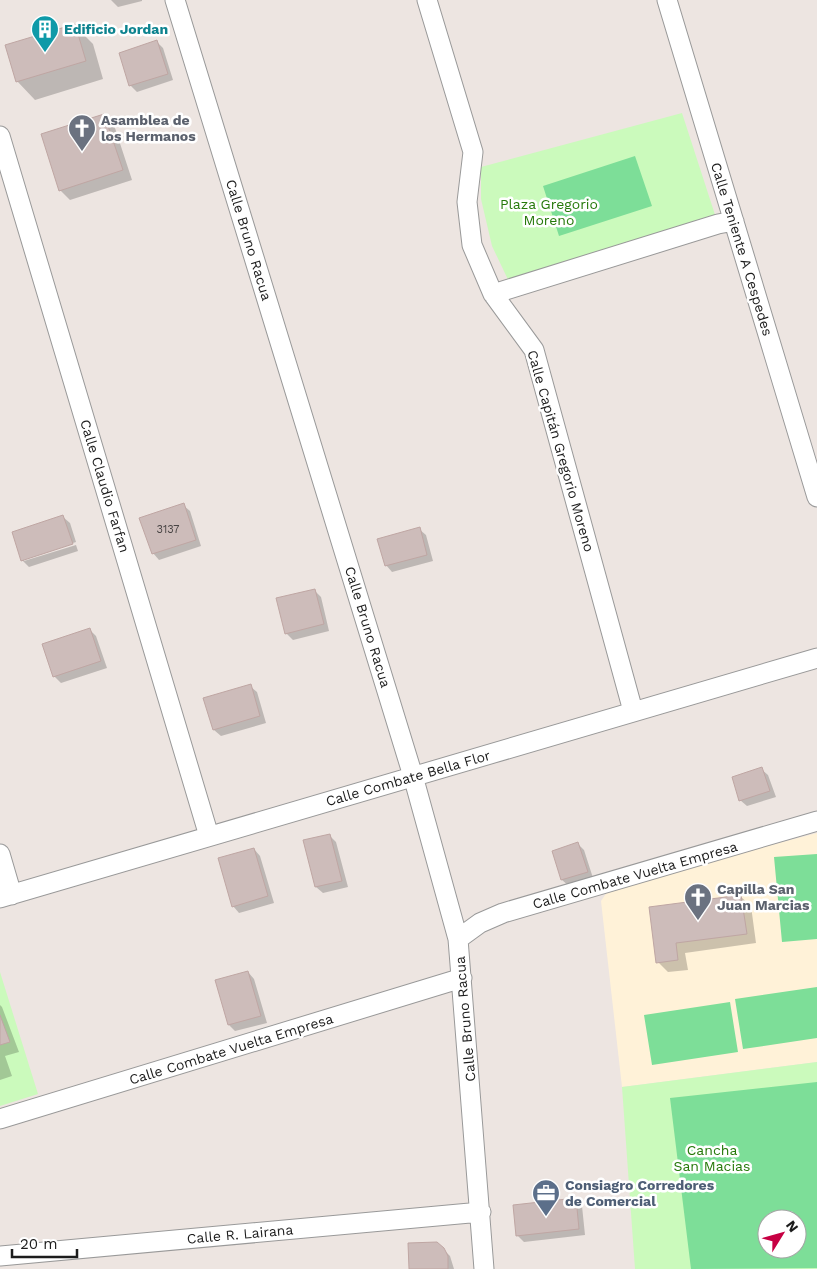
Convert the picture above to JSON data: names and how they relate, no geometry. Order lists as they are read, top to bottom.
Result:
{
  "streets": {
    "street": [
      "Calle Bruno Racua",
      "Calle Teniente A Cespedes",
      "Calle Capitán Gregorio Moreno",
      "Calle Claudio Farfan",
      "Calle Combate Bella Flor",
      "Calle Combate Vuelta Empresa",
      "Calle R. Lairana"
    ]
  },
  "crossings": [
    ["Calle Bruno Racua", "Calle Combate Bella Flor"],
    ["Calle Bruno Racua", "Calle Combate Vuelta Empresa"],
    ["Calle Bruno Racua", "Calle R. Lairana"],
    ["Calle Capitán Gregorio Moreno", "Calle Combate Bella Flor"],
    ["Calle Claudio Farfan", "Calle Combate Bella Flor"]
  ],
  "parks": ["Plaza Gregorio Moreno", "Cancha San Macias"],
  "places": {
    "building": ["Edificio Jordan"],
    "church": ["Asamblea de los Hermanos", "Capilla San Juan Marcias"],
    "office": ["Consiagro Corredores de Comercial"]
  },
  "house_numbers": ["3137"],
  "scale_bar": "20 m",
  "north": "top right"
}
